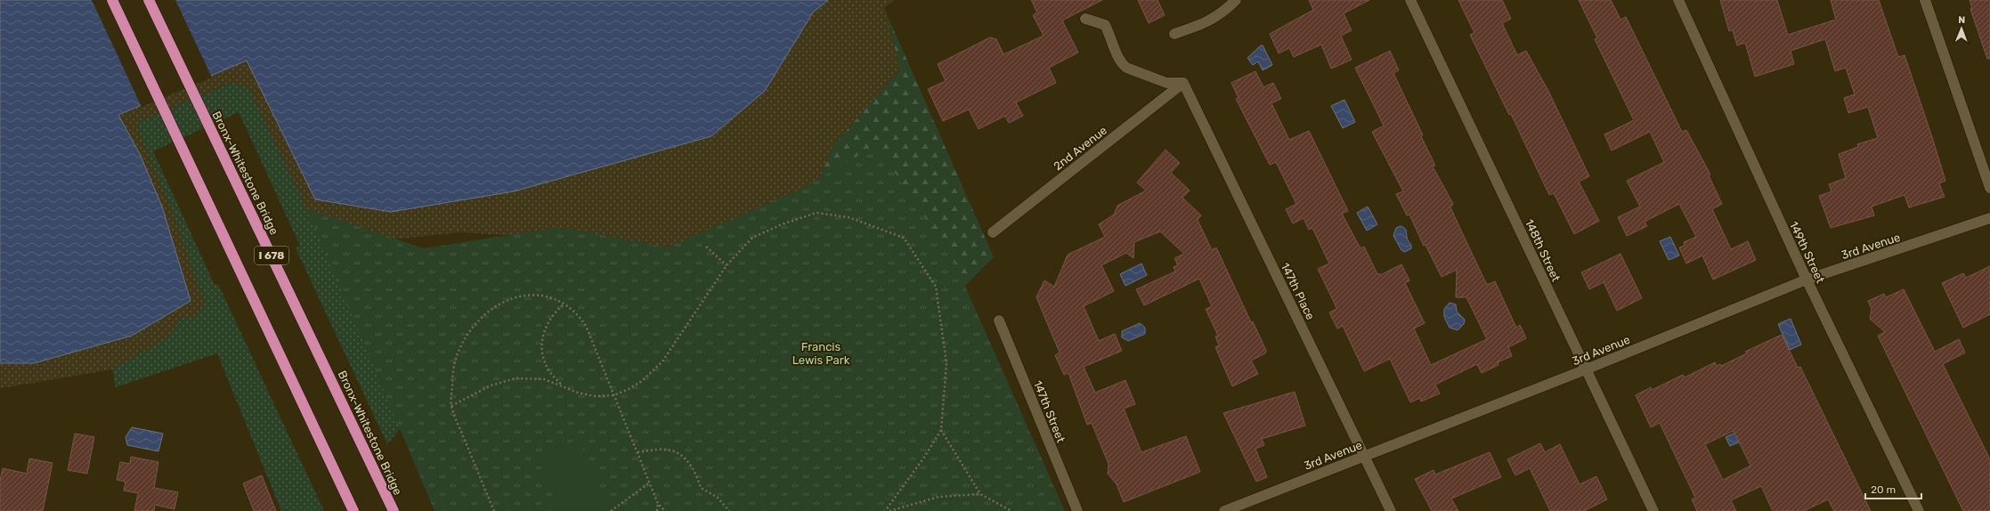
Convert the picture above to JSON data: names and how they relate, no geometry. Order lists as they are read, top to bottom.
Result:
{
  "streets": {
    "highway": ["Bronx-Whitestone Bridge", "I 678"],
    "street": [
      "2nd Avenue",
      "3rd Avenue",
      "148th Street",
      "149th Street",
      "147th Place",
      "147th Street"
    ]
  },
  "crossings": [
    ["2nd Avenue", "147th Place"],
    ["3rd Avenue", "148th Street"],
    ["3rd Avenue", "149th Street"],
    ["3rd Avenue", "147th Place"]
  ],
  "parks": ["Francis Lewis Park"],
  "scale_bar": "20 m",
  "north": "top"
}
